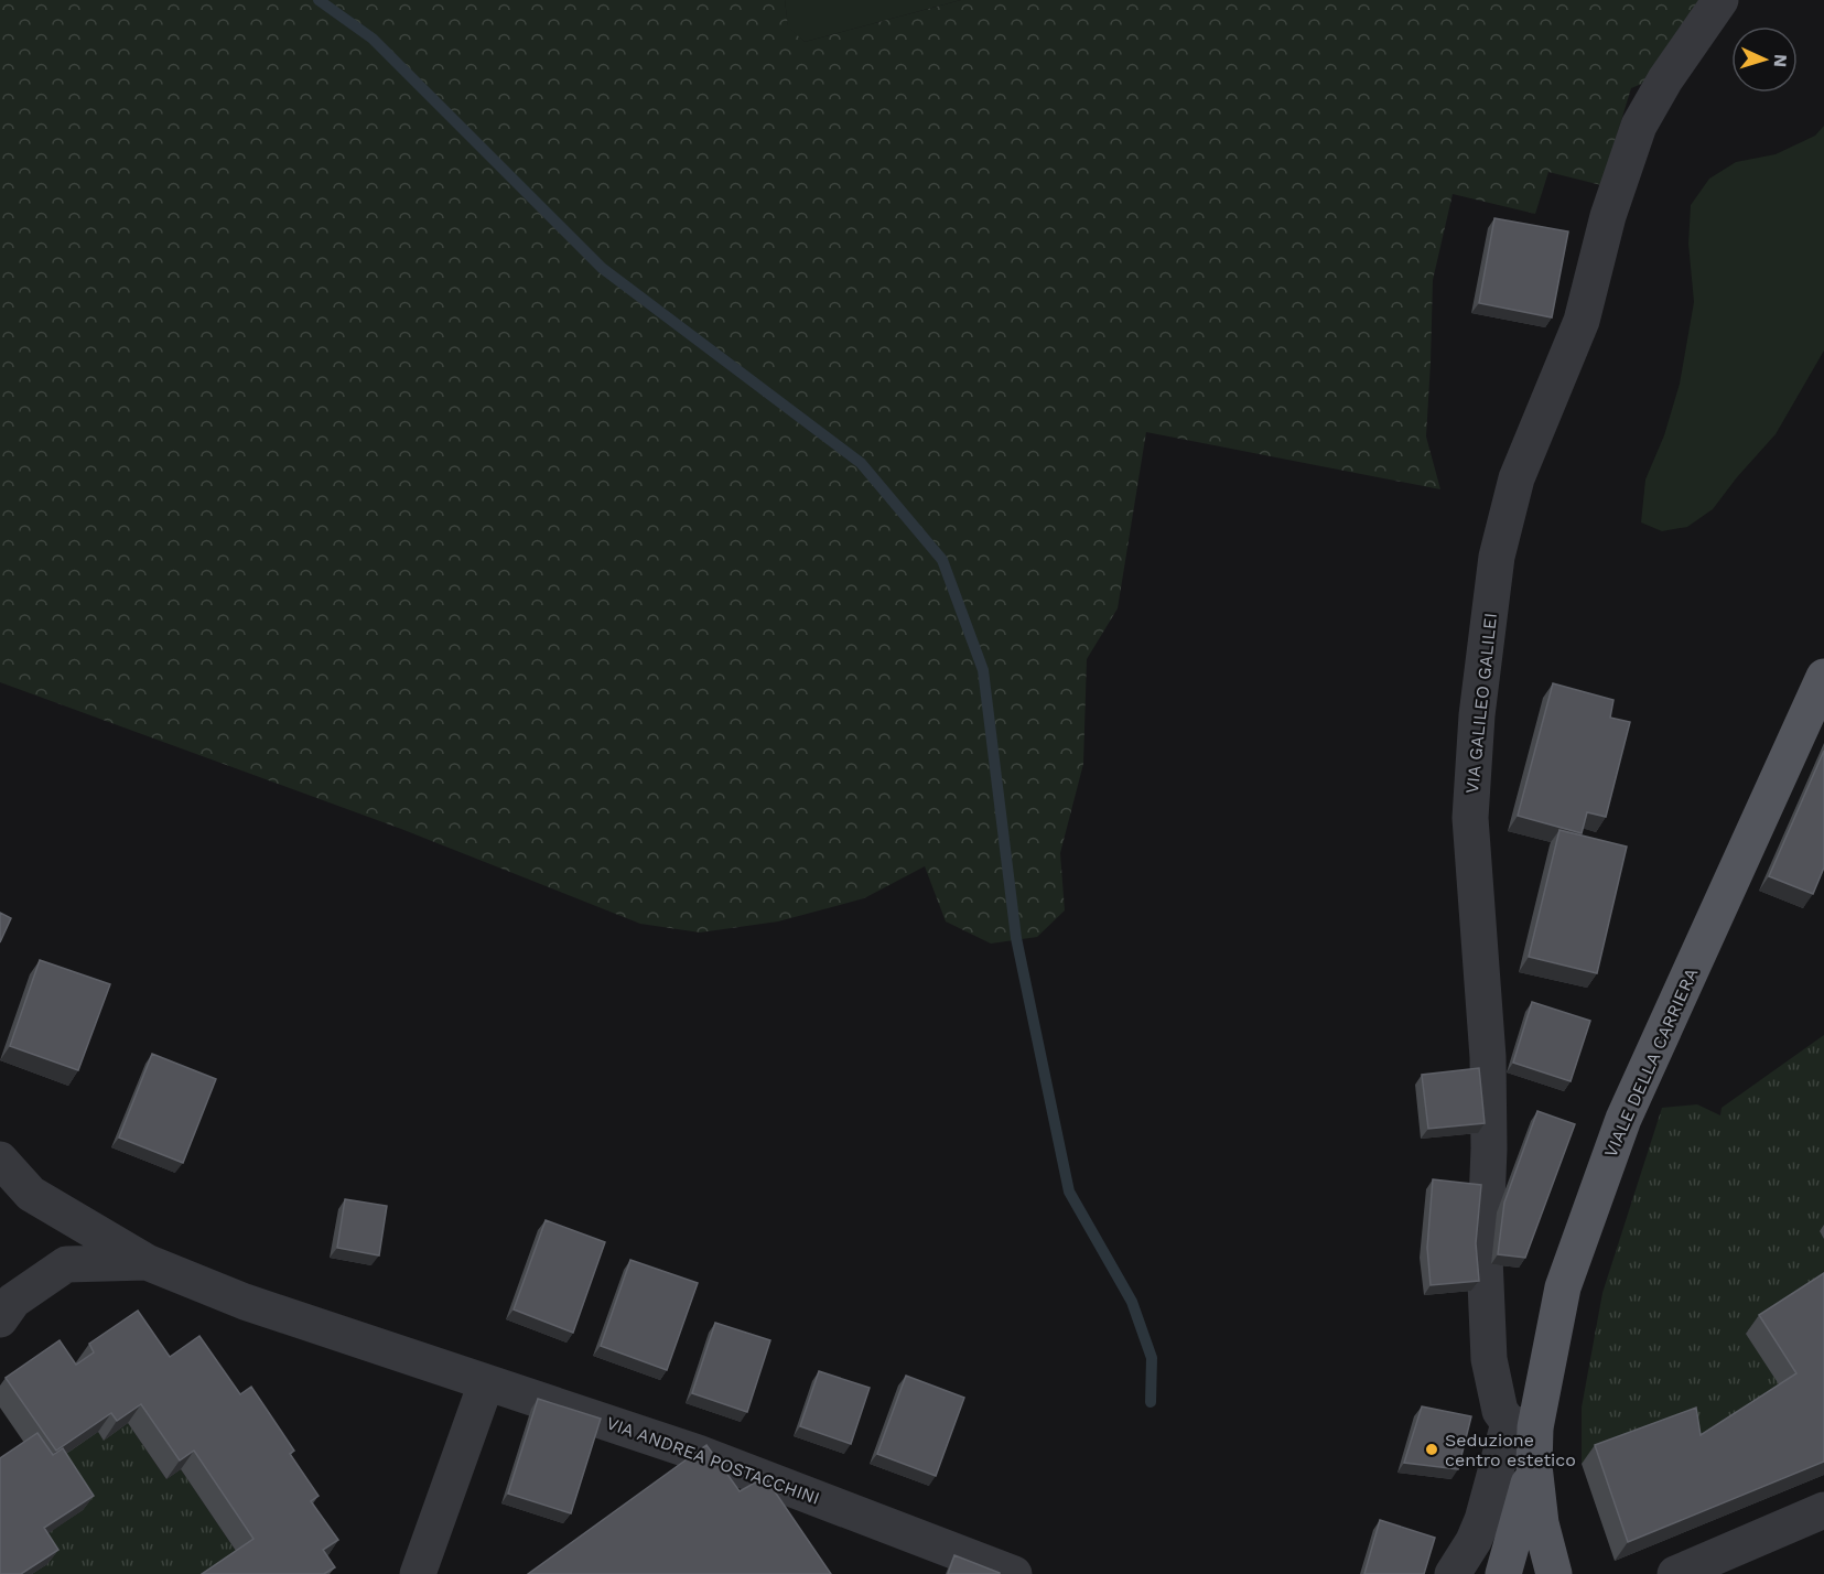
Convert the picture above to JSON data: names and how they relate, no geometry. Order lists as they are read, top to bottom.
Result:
{
  "streets": {
    "main road": ["VIALE DELLA CARRIERA"],
    "street": ["VIA GALILEO GALILEI", "VIA ANDREA POSTACCHINI"]
  },
  "crossings": [
    ["VIA GALILEO GALILEI", "VIALE DELLA CARRIERA"]
  ],
  "places": ["Seduzione centro estetico"],
  "north": "right"
}
